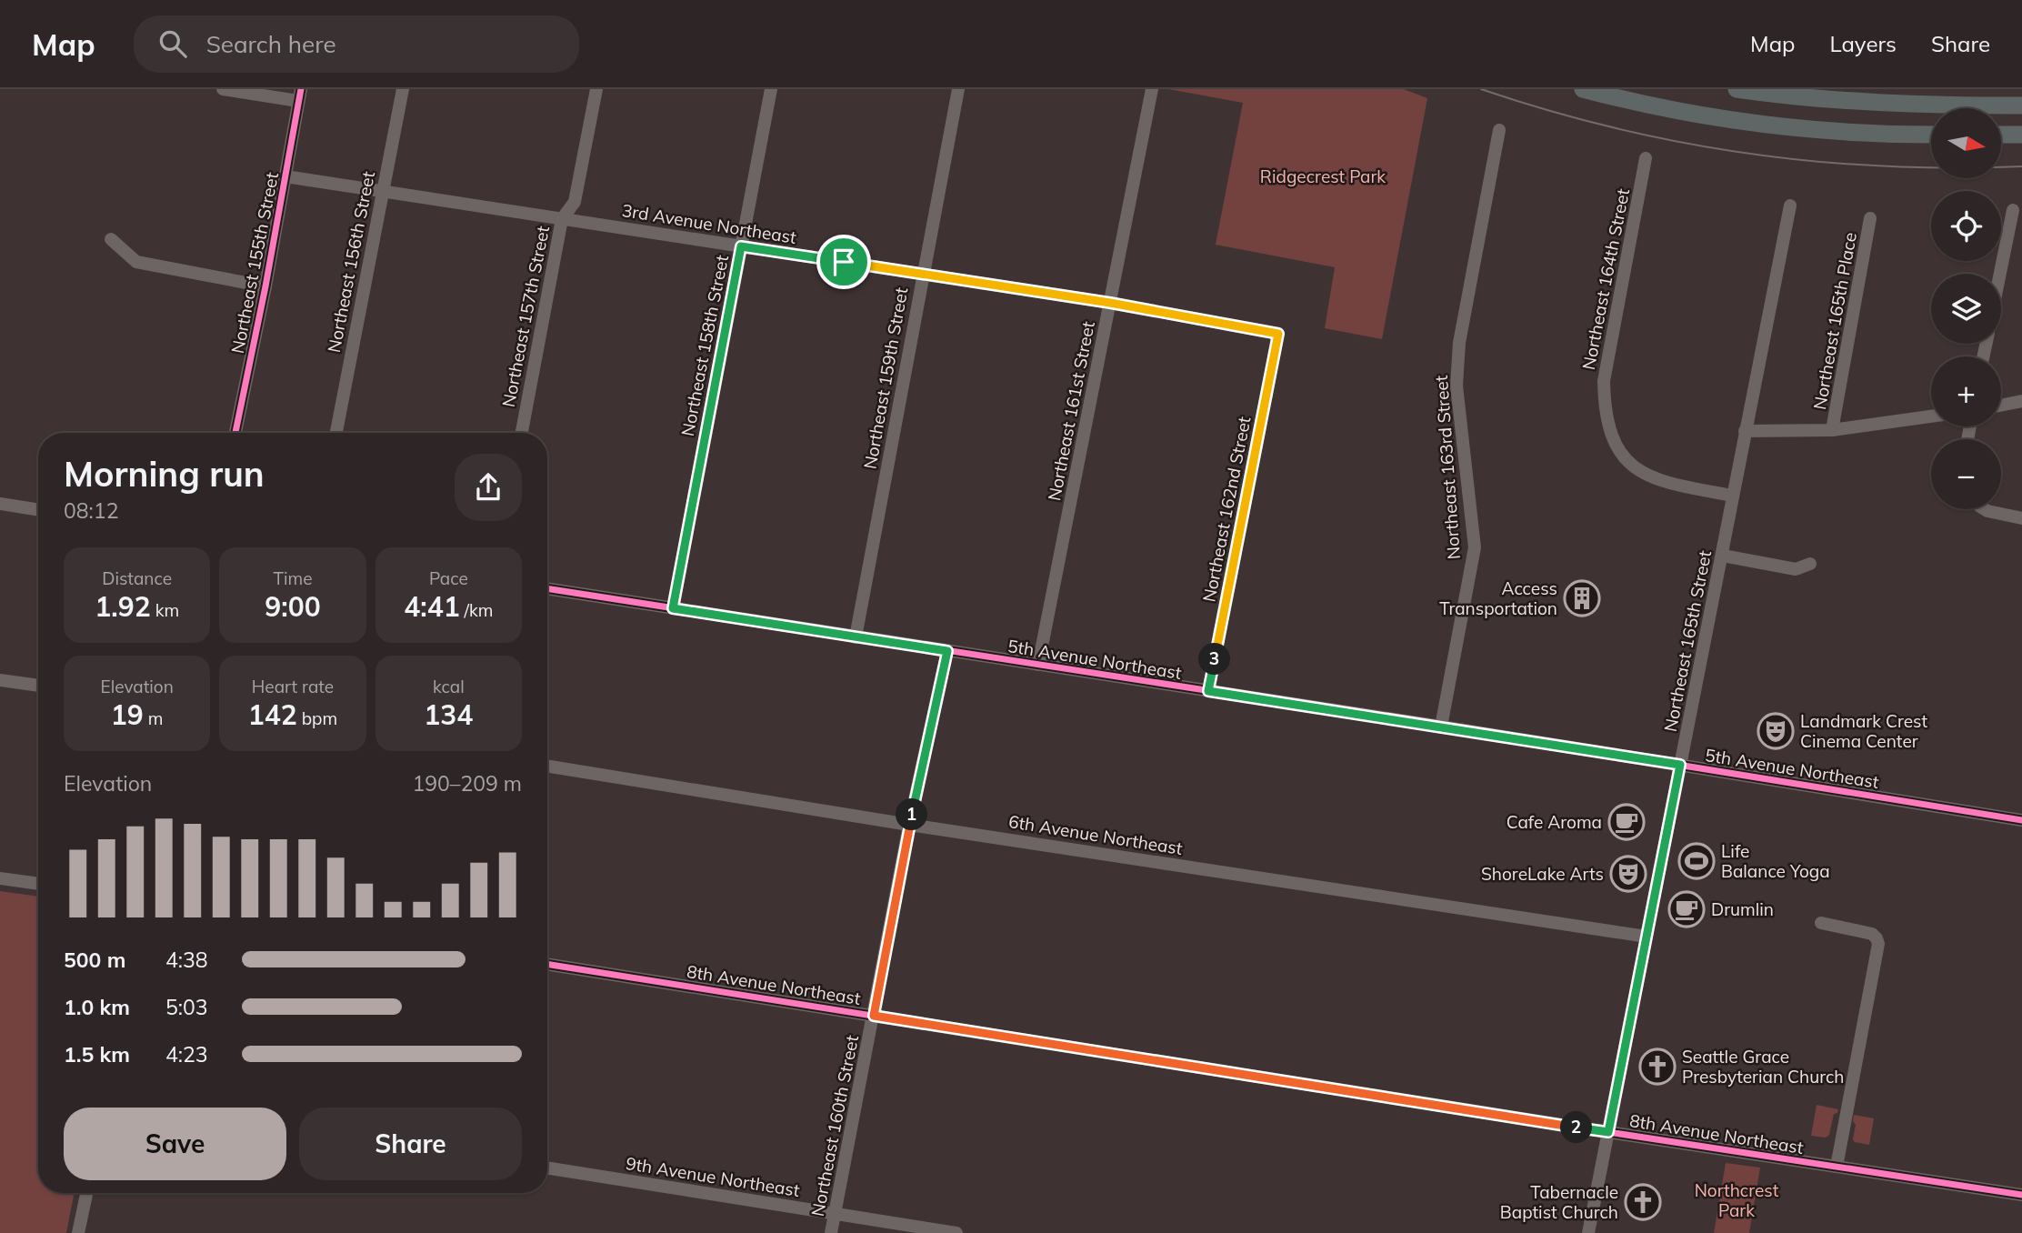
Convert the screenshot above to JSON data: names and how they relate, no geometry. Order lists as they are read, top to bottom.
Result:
{
  "streets": {
    "street": [
      "3rd Avenue Northeast",
      "Northeast 156th Street",
      "Northeast 155th Street",
      "Northeast 164th Street",
      "Northeast 157th Street",
      "Northeast 165th Place",
      "Northeast 158th Street",
      "Northeast 159th Street",
      "Northeast 161st Street",
      "Northeast 163rd Street",
      "Northeast 162nd Street",
      "Northeast 165th Street",
      "5th Avenue Northeast",
      "6th Avenue Northeast",
      "8th Avenue Northeast",
      "Northeast 160th Street",
      "9th Avenue Northeast"
    ]
  },
  "crossings": [
    ["3rd Avenue Northeast", "Northeast 156th Street"],
    ["3rd Avenue Northeast", "Northeast 155th Street"],
    ["3rd Avenue Northeast", "Northeast 157th Street"],
    ["3rd Avenue Northeast", "Northeast 158th Street"],
    ["3rd Avenue Northeast", "Northeast 159th Street"],
    ["3rd Avenue Northeast", "Northeast 161st Street"],
    ["3rd Avenue Northeast", "Northeast 162nd Street"],
    ["Northeast 164th Street", "Northeast 165th Street"],
    ["Northeast 158th Street", "5th Avenue Northeast"],
    ["Northeast 159th Street", "5th Avenue Northeast"],
    ["Northeast 161st Street", "5th Avenue Northeast"],
    ["Northeast 163rd Street", "5th Avenue Northeast"],
    ["Northeast 162nd Street", "5th Avenue Northeast"],
    ["Northeast 165th Street", "5th Avenue Northeast"],
    ["Northeast 165th Street", "6th Avenue Northeast"],
    ["Northeast 165th Street", "8th Avenue Northeast"],
    ["5th Avenue Northeast", "Northeast 160th Street"],
    ["6th Avenue Northeast", "Northeast 160th Street"],
    ["8th Avenue Northeast", "Northeast 160th Street"],
    ["Northeast 160th Street", "9th Avenue Northeast"]
  ],
  "parks": ["Ridgecrest Park", "Northcrest Park"],
  "places": {
    "building": ["Access Transportation"],
    "theatre": ["Landmark Crest Cinema Center", "ShoreLake Arts"],
    "cafe": ["Cafe Aroma", "Drumlin"],
    "sports": ["Life Balance Yoga"],
    "church": ["Seattle Grace Presbyterian Church", "Tabernacle Baptist Church"]
  },
  "north": "right",
  "page": {
    "header": "Map",
    "search": "Search here",
    "nav": ["Map", "Layers", "Share"],
    "map_buttons": ["+", "−"],
    "heading": ["Morning run", "08:12"],
    "stats": [
      ["Distance", "1.92 km"],
      ["Time", "9:00"],
      ["Pace", "4:41 /km"],
      ["Elevation", "19 m"],
      ["Heart rate", "142 bpm"],
      ["kcal", "134"]
    ],
    "pins": ["3", "1", "2"],
    "chart": ["Elevation", "190–209 m"],
    "list": [
      {
        "name": "500 m",
        "note": "4:38"
      },
      {
        "name": "1.0 km",
        "note": "5:03"
      },
      {
        "name": "1.5 km",
        "note": "4:23"
      }
    ],
    "buttons": ["Save", "Share"]
  }
}
